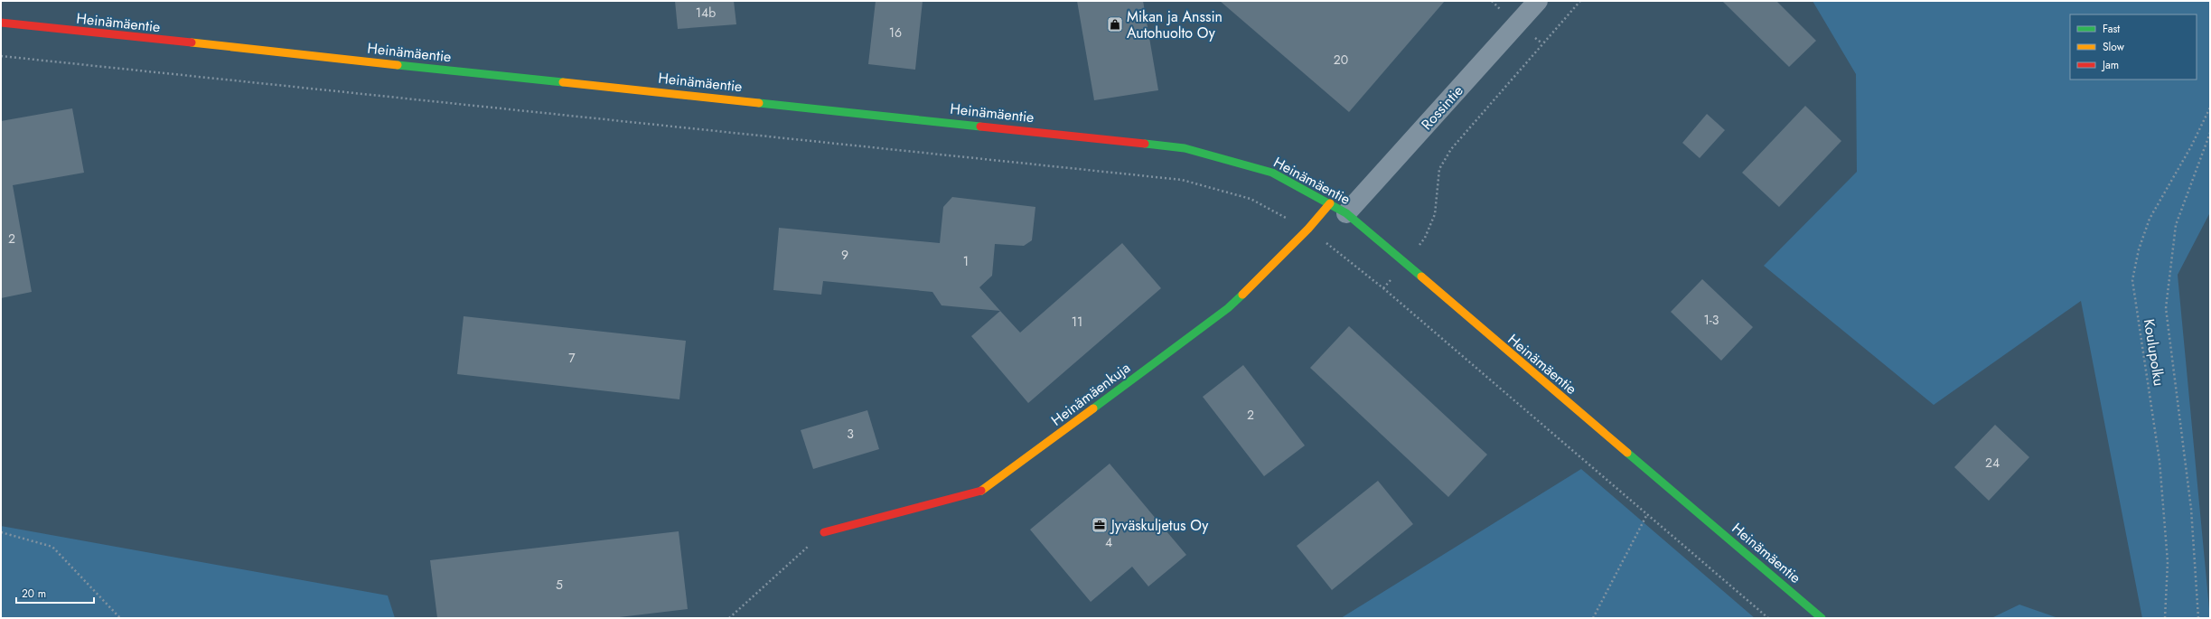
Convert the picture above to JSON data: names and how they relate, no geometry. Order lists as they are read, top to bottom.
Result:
{
  "streets": {
    "street": ["Heinämäentie", "Rossintie", "Heinämäenkuja"],
    "path": ["Koulupolku"]
  },
  "crossings": [
    ["Heinämäentie", "Rossintie"],
    ["Heinämäentie", "Heinämäenkuja"],
    ["Rossintie", "Heinämäenkuja"]
  ],
  "places": {
    "shop": ["Mikan ja Anssin Autohuolto Oy"],
    "office": ["Jyväskuljetus Oy"]
  },
  "house_numbers": [
    "14b",
    "16",
    "20",
    "2",
    "9",
    "1",
    "1-3",
    "11",
    "7",
    "2",
    "3",
    "24",
    "4",
    "5"
  ],
  "legend": ["Fast", "Slow", "Jam"],
  "scale_bar": "20 m"
}
